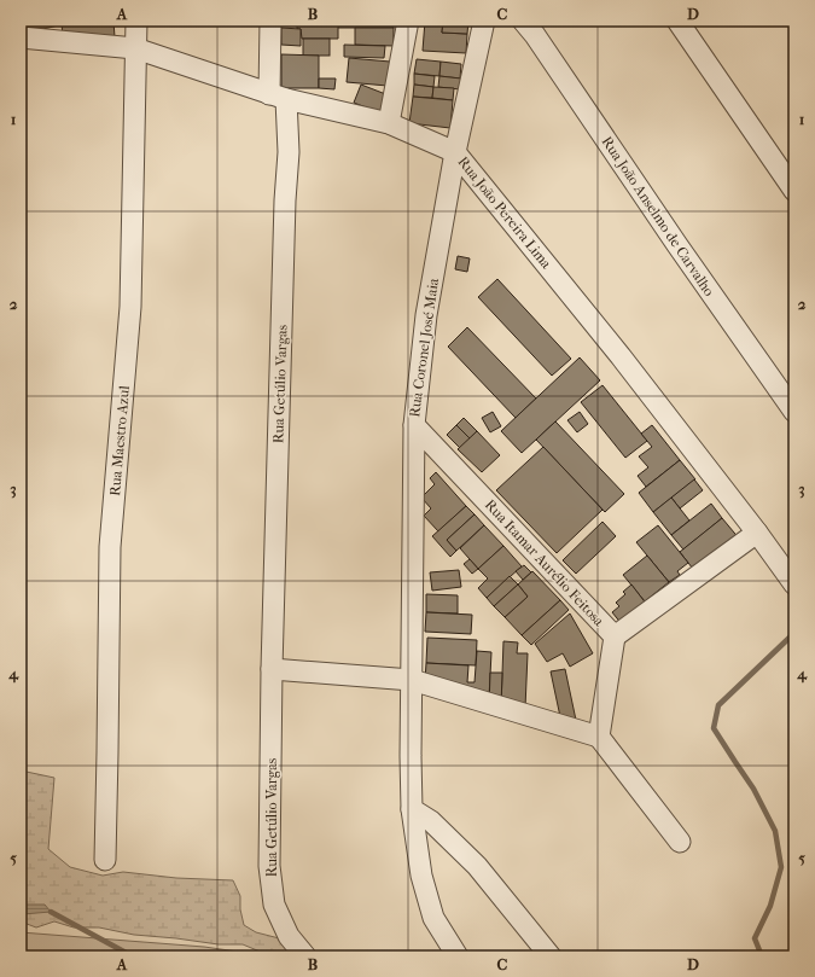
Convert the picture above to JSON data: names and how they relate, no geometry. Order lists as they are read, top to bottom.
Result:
{
  "streets": {
    "street": [
      "Rua João Pereira Lima",
      "Rua João Anselmo de Carvalho",
      "Rua Coronel José Maia",
      "Rua Getúlio Vargas",
      "Rua Maestro Azul",
      "Rua Itamar Aurélio Feitosa"
    ]
  },
  "crossings": [
    ["Rua João Pereira Lima", "Rua Coronel José Maia"],
    ["Rua João Pereira Lima", "Rua Getúlio Vargas"],
    ["Rua João Pereira Lima", "Rua Maestro Azul"],
    ["Rua João Pereira Lima", "Rua Itamar Aurélio Feitosa"],
    ["Rua Coronel José Maia", "Rua Itamar Aurélio Feitosa"]
  ],
  "grid": {
    "columns": [
      "A",
      "B",
      "C",
      "D"
    ],
    "rows": [
      "1",
      "2",
      "3",
      "4",
      "5"
    ]
  }
}
